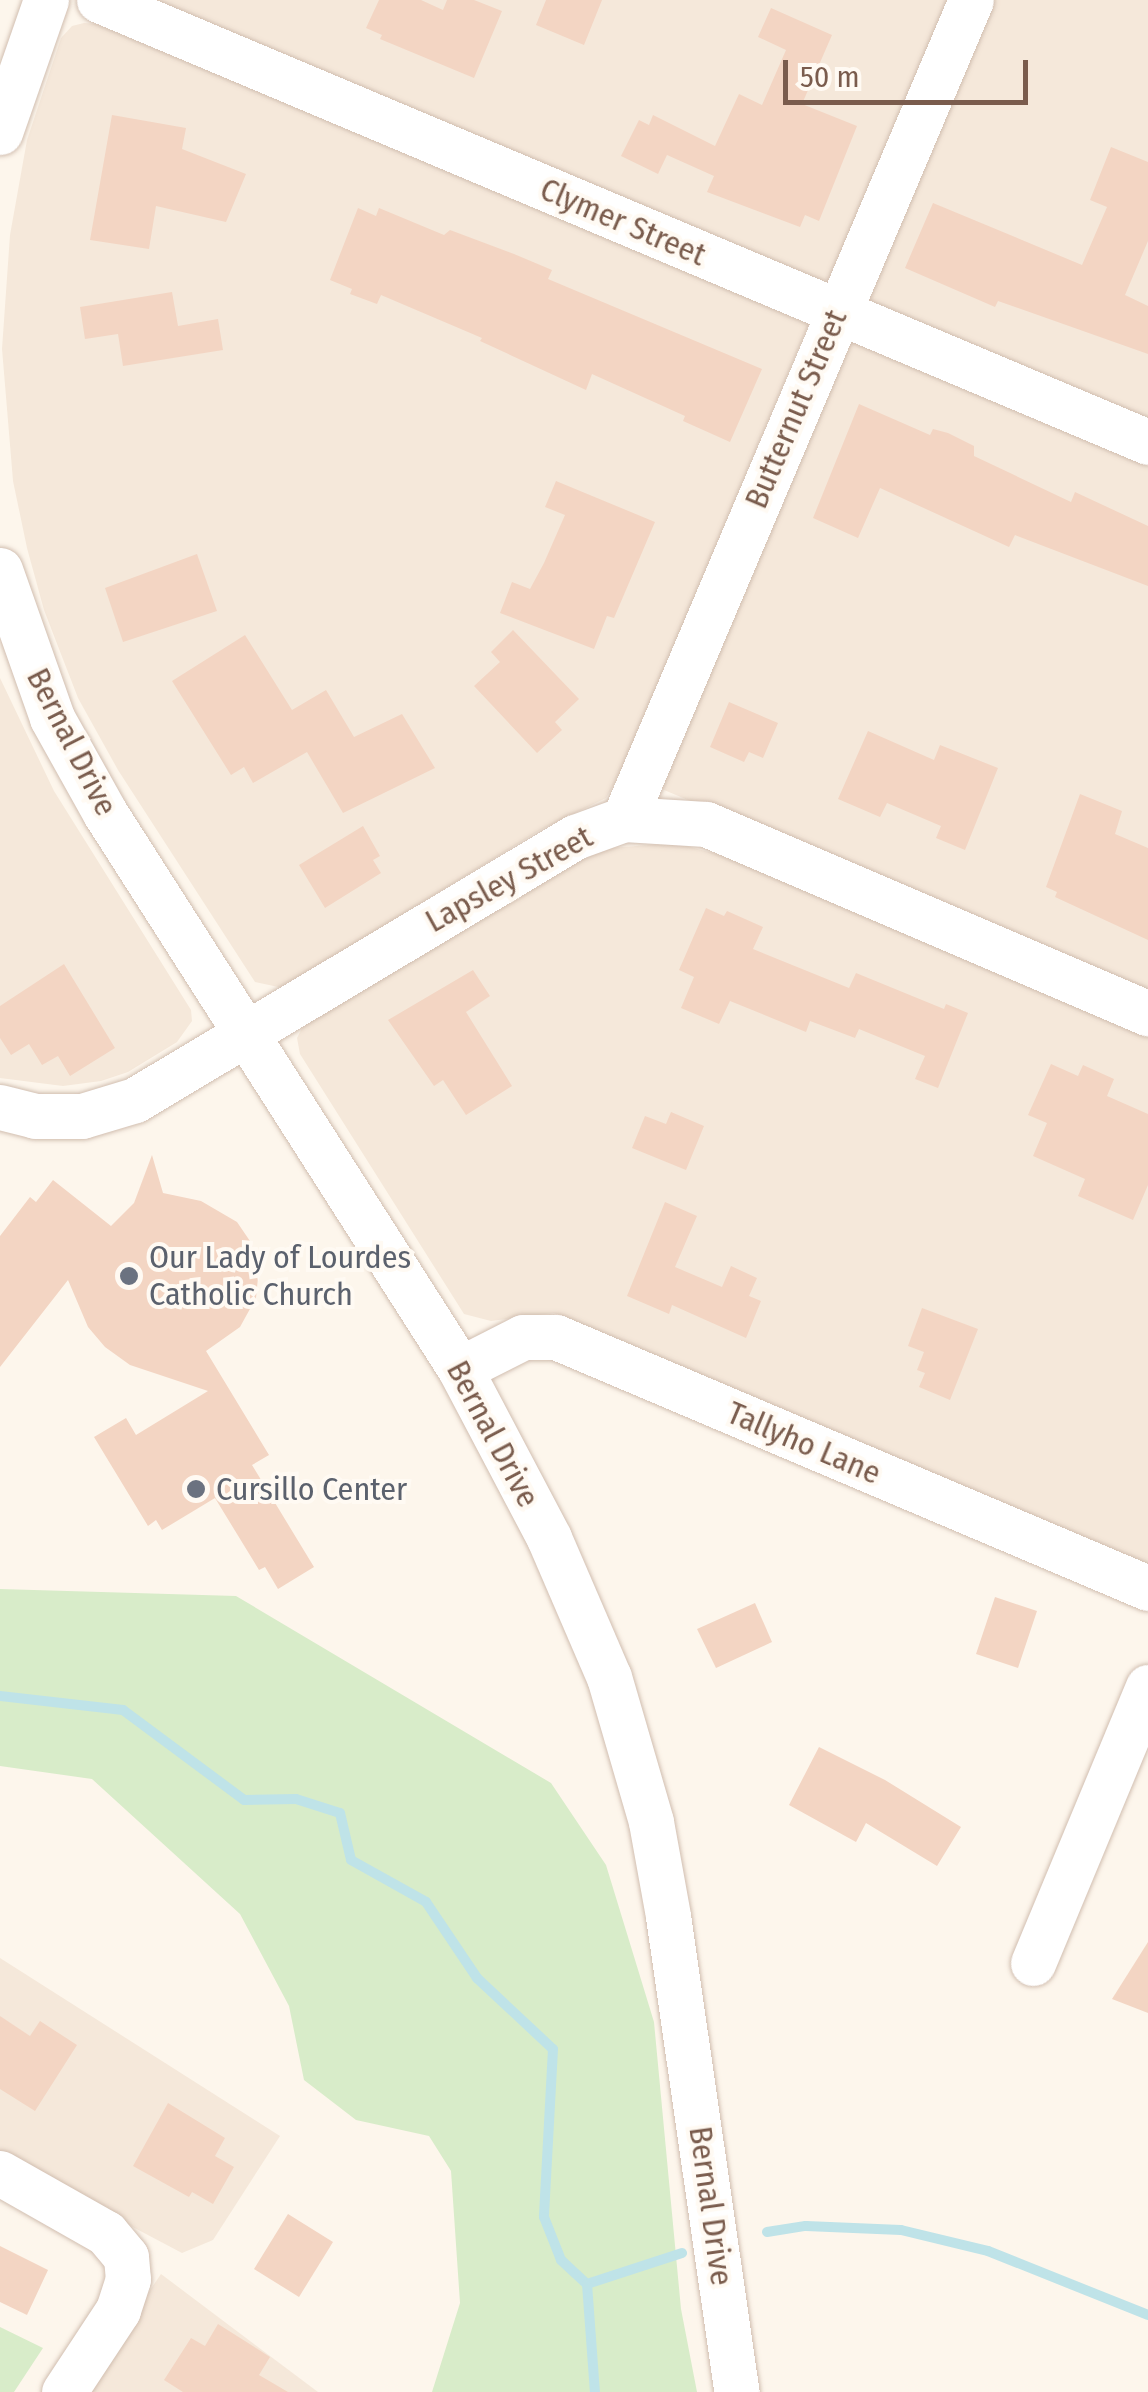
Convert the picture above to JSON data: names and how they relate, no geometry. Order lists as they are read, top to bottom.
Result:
{
  "streets": {
    "street": [
      "Clymer Street",
      "Butternut Street",
      "Bernal Drive",
      "Lapsley Street",
      "Tallyho Lane"
    ]
  },
  "crossings": [
    ["Clymer Street", "Butternut Street"],
    ["Butternut Street", "Lapsley Street"],
    ["Bernal Drive", "Lapsley Street"],
    ["Bernal Drive", "Tallyho Lane"]
  ],
  "places": ["Our Lady of Lourdes Catholic Church", "Cursillo Center"],
  "scale_bar": "50 m"
}
